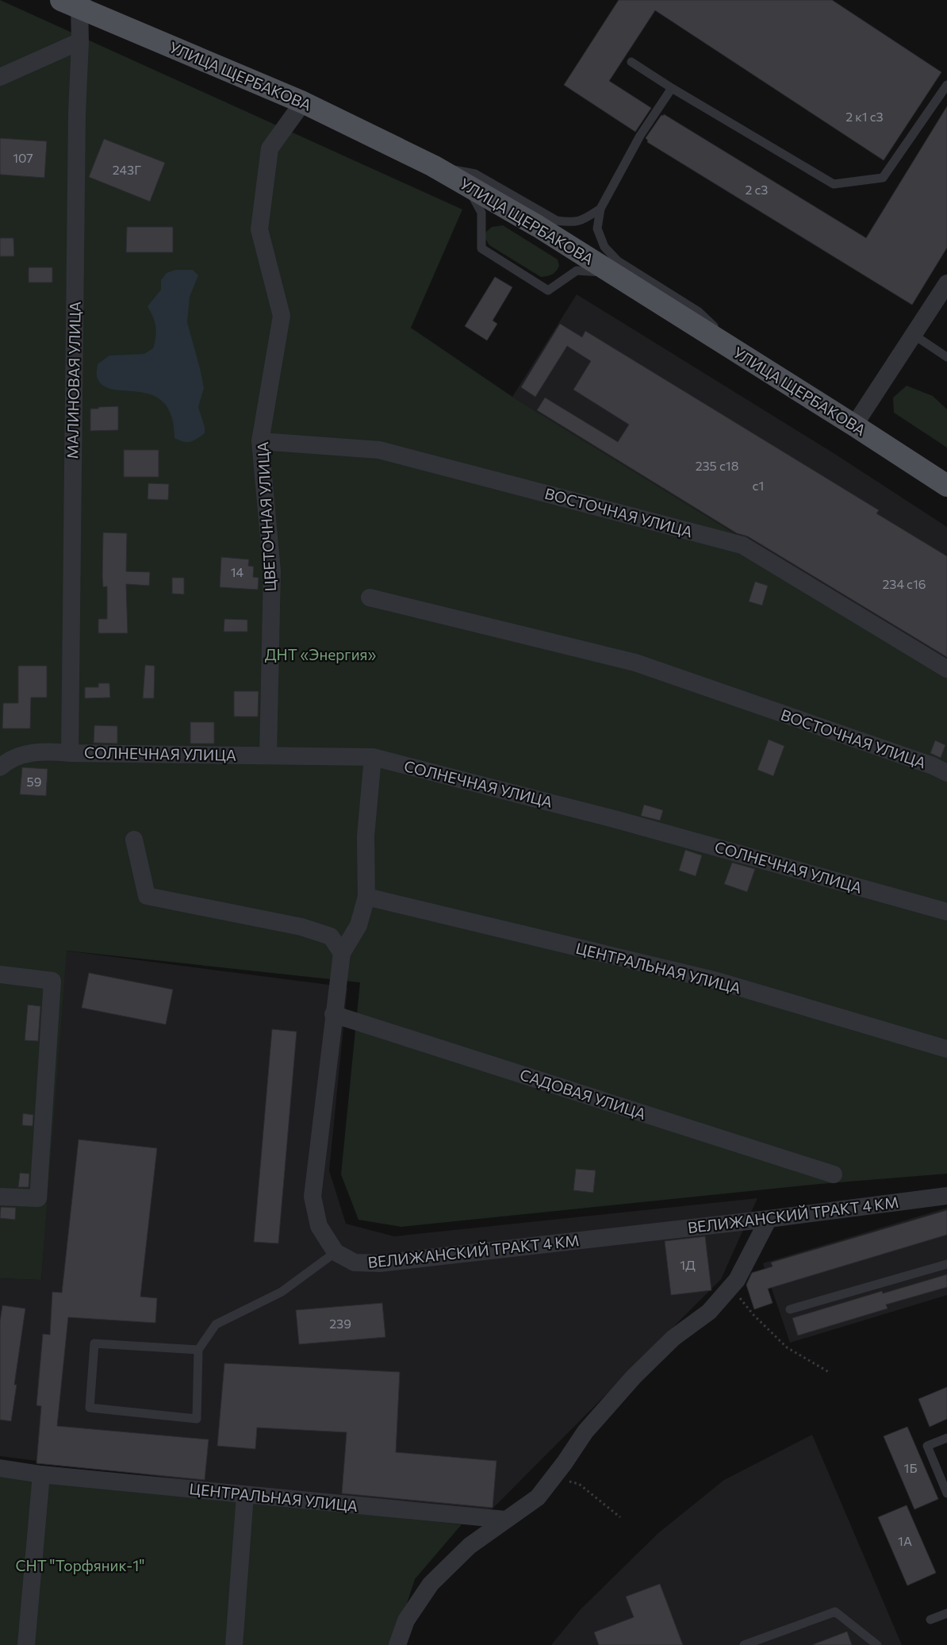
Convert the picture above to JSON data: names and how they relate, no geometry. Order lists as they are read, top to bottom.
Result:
{
  "streets": {
    "main road": ["УЛИЦА ЩЕРБАКОВА"],
    "street": [
      "МАЛИНОВАЯ УЛИЦА",
      "ВОСТОЧНАЯ УЛИЦА",
      "ЦВЕТОЧНАЯ УЛИЦА",
      "СОЛНЕЧНАЯ УЛИЦА",
      "ЦЕНТРАЛЬНАЯ УЛИЦА",
      "САДОВАЯ УЛИЦА",
      "ВЕЛИЖАНСКИЙ ТРАКТ 4 КМ"
    ]
  },
  "crossings": [
    ["УЛИЦА ЩЕРБАКОВА", "МАЛИНОВАЯ УЛИЦА"],
    ["УЛИЦА ЩЕРБАКОВА", "ЦВЕТОЧНАЯ УЛИЦА"],
    ["МАЛИНОВАЯ УЛИЦА", "СОЛНЕЧНАЯ УЛИЦА"],
    ["ВОСТОЧНАЯ УЛИЦА", "ЦВЕТОЧНАЯ УЛИЦА"],
    ["ЦВЕТОЧНАЯ УЛИЦА", "СОЛНЕЧНАЯ УЛИЦА"],
    ["САДОВАЯ УЛИЦА", "ВЕЛИЖАНСКИЙ ТРАКТ 4 КМ"]
  ],
  "parks": ["ДНТ «Энергия»", "СНТ \"Торфяник-1\""],
  "house_numbers": [
    "2 к1 с3",
    "107",
    "243Г",
    "2 с3",
    "235 с18",
    "с1",
    "14",
    "234 с16",
    "59",
    "1Д",
    "239",
    "1Б",
    "1А"
  ]
}
